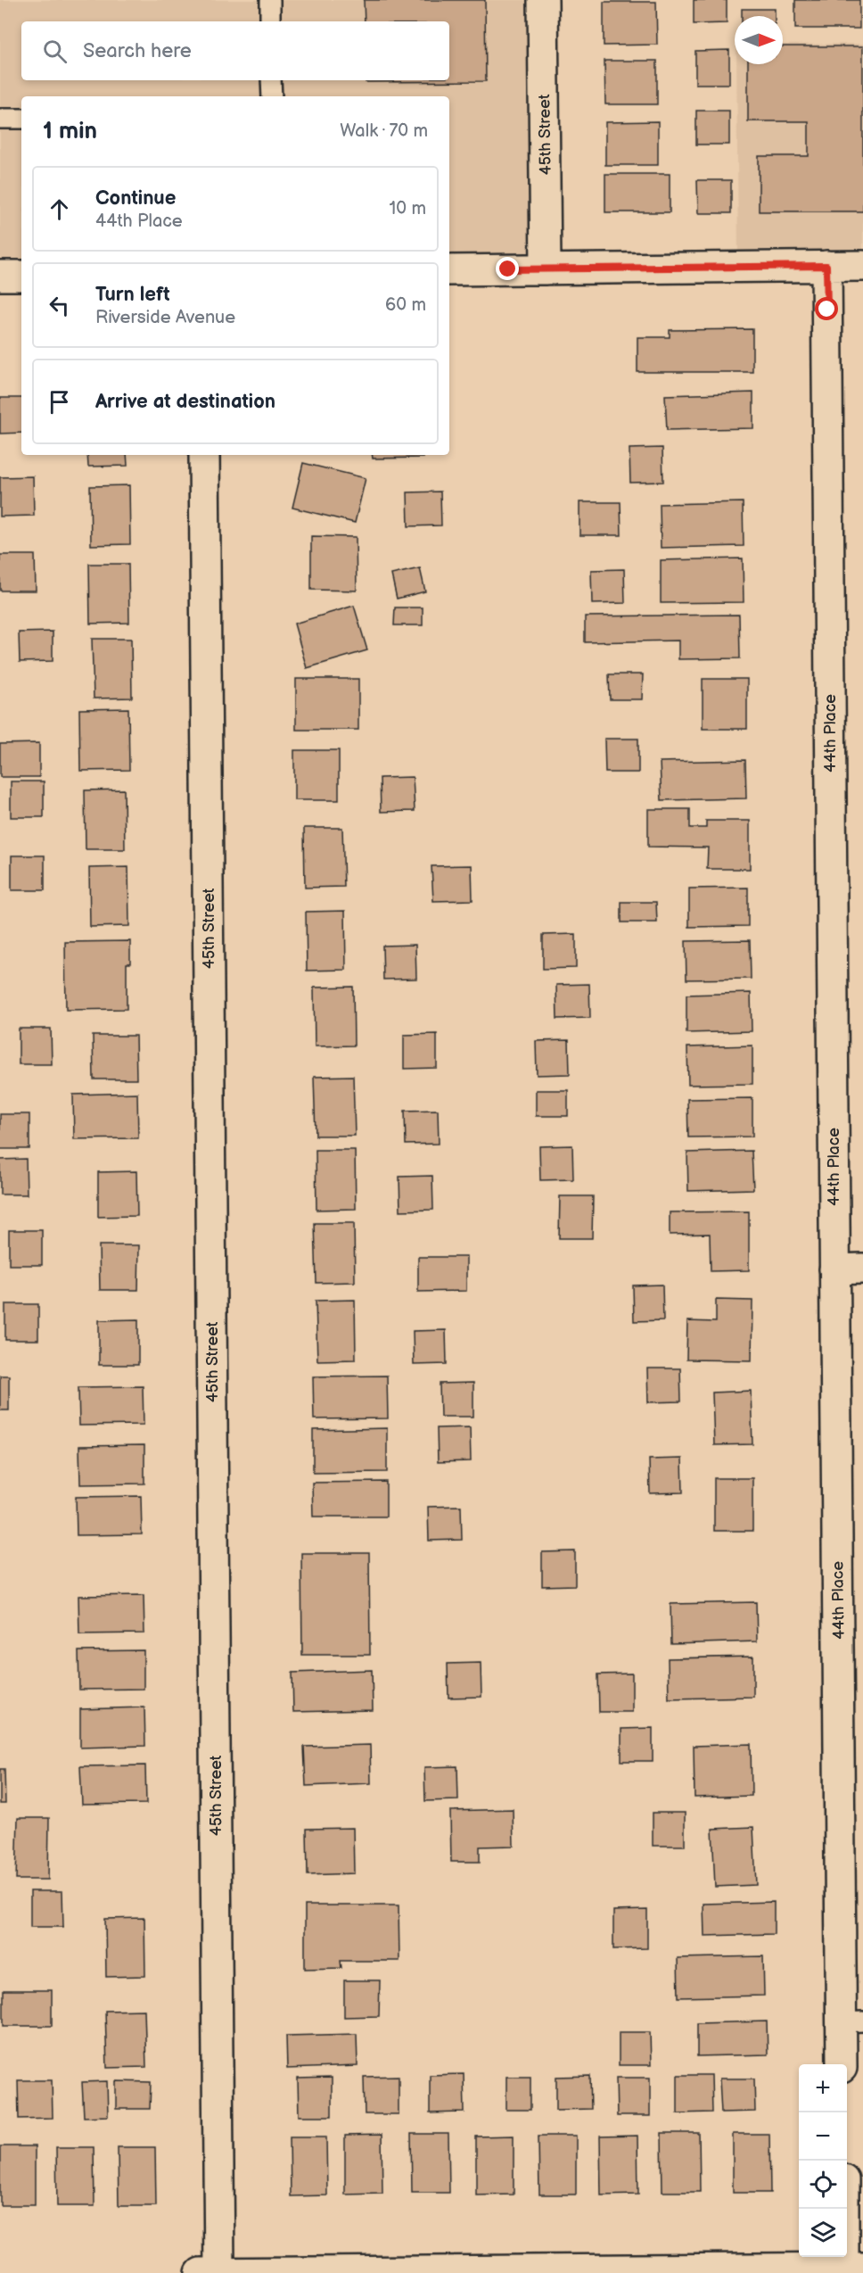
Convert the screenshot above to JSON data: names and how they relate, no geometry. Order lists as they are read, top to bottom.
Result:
{
  "streets": {
    "street": ["45th Street", "44th Place"]
  },
  "north": "right",
  "page": {
    "search": "Search here",
    "heading": ["1 min", "Walk · 70 m"],
    "list": [
      ["Continue", "44th Place", "10 m"],
      ["Turn left", "Riverside Avenue", "60 m"],
      "Arrive at destination"
    ],
    "map_buttons": ["+", "−"]
  }
}
